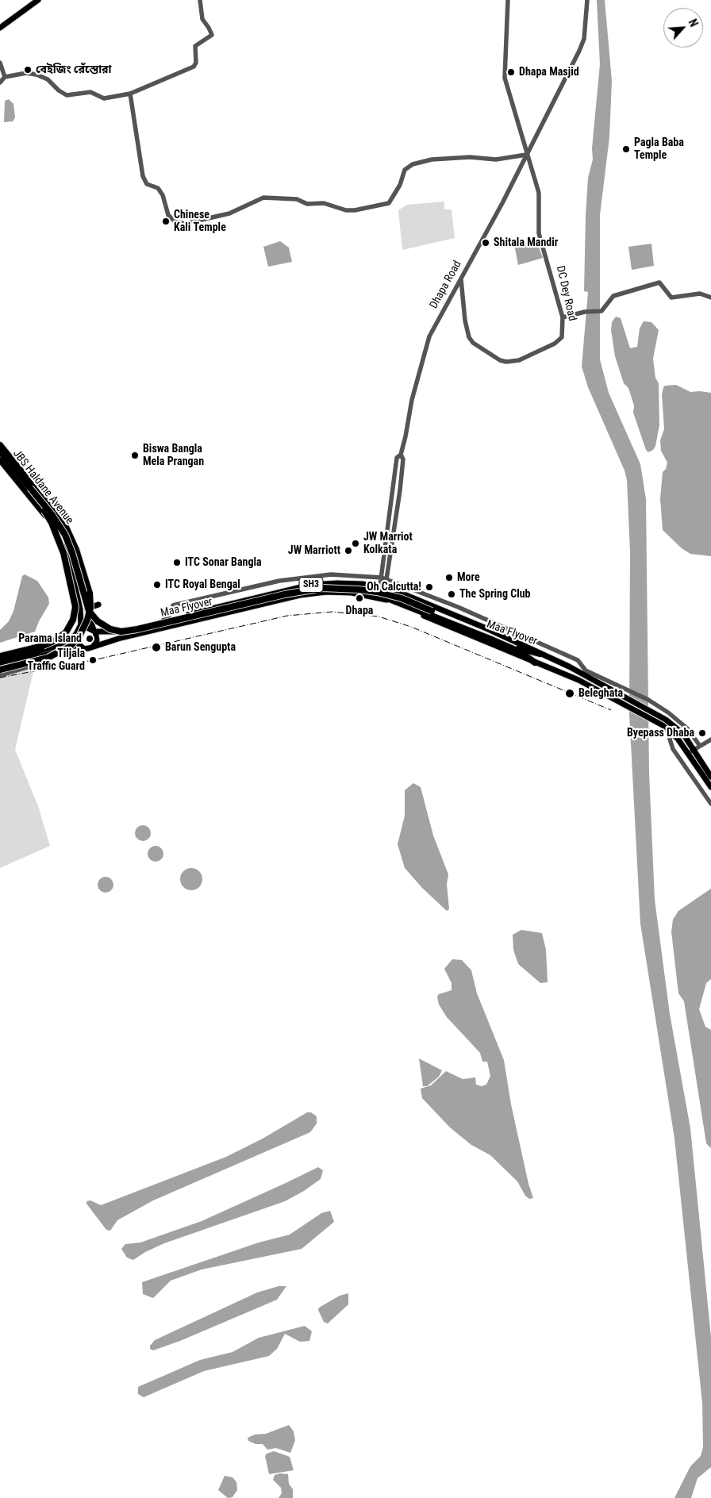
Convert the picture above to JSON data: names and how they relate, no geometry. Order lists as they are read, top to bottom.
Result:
{
  "streets": {
    "highway": ["Maa Flyover"],
    "main road": ["JBS Haldane Avenue", "SH3"],
    "street": ["Dhapa Road", "DC Dey Road"]
  },
  "crossings": [
    ["Dhapa Road", "DC Dey Road"],
    ["Dhapa Road", "SH3"],
    ["JBS Haldane Avenue", "SH3"],
    ["JBS Haldane Avenue", "Maa Flyover"],
    ["SH3", "Maa Flyover"]
  ],
  "places": [
    "বেইজিং রেঁস্তোরা",
    "Dhapa Masjid",
    "Pagla Baba Temple",
    "Chinese Kali Temple",
    "Shitala Mandir",
    "Biswa Bangla Mela Prangan",
    "JW Marriot Kolkata",
    "JW Marriott",
    "ITC Sonar Bangla",
    "More",
    "ITC Royal Bengal",
    "Oh Calcutta!",
    "The Spring Club",
    "Dhapa",
    "Parama Island",
    "Barun Sengupta",
    "Tiljala Traffic Guard",
    "Beleghata",
    "Byepass Dhaba"
  ],
  "north": "top right"
}
